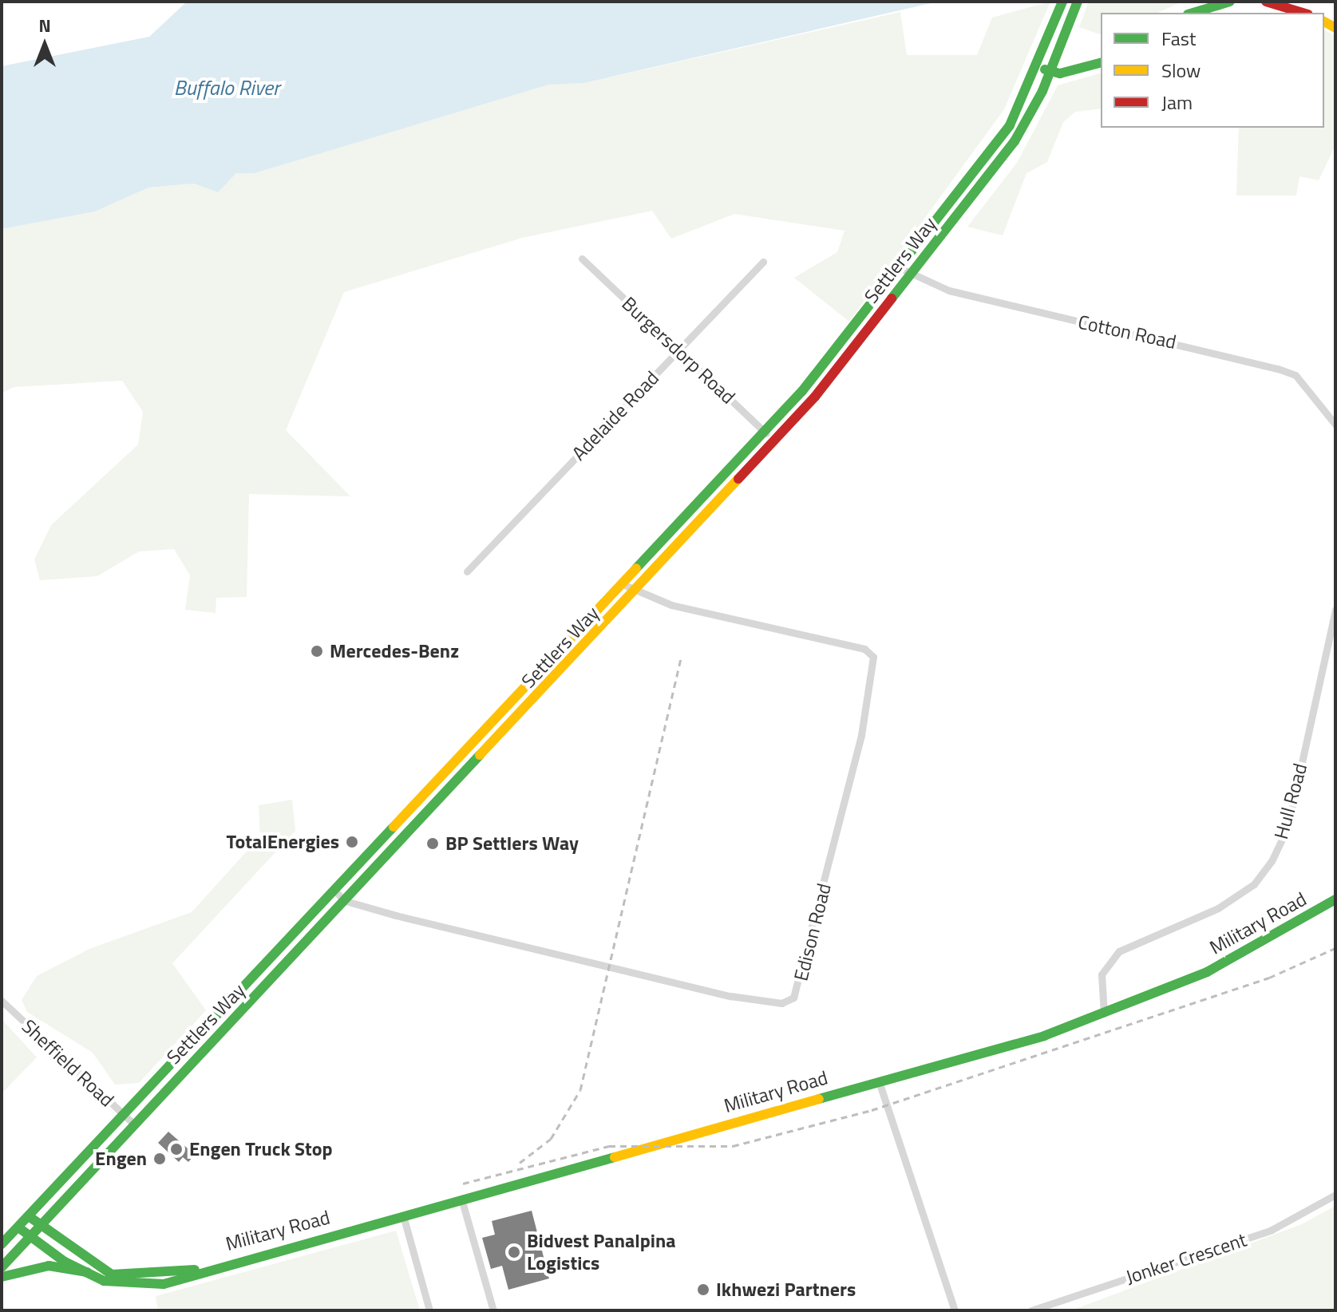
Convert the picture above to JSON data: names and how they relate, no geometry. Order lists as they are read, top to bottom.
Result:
{
  "streets": {
    "main road": ["Settlers Way", "Military Road"],
    "street": [
      "Cotton Road",
      "Burgersdorp Road",
      "Adelaide Road",
      "Hull Road",
      "Edison Road",
      "Sheffield Road",
      "Jonker Crescent"
    ]
  },
  "crossings": [
    ["Settlers Way", "Cotton Road"],
    ["Settlers Way", "Burgersdorp Road"],
    ["Settlers Way", "Military Road"],
    ["Settlers Way", "Edison Road"],
    ["Settlers Way", "Sheffield Road"],
    ["Burgersdorp Road", "Adelaide Road"],
    ["Hull Road", "Military Road"]
  ],
  "water": ["Buffalo River"],
  "places": [
    "Mercedes-Benz",
    "TotalEnergies",
    "BP Settlers Way",
    "Engen Truck Stop",
    "Engen",
    "Bidvest Panalpina Logistics",
    "Ikhwezi Partners"
  ],
  "legend": ["Fast", "Slow", "Jam"],
  "north": "top"
}
